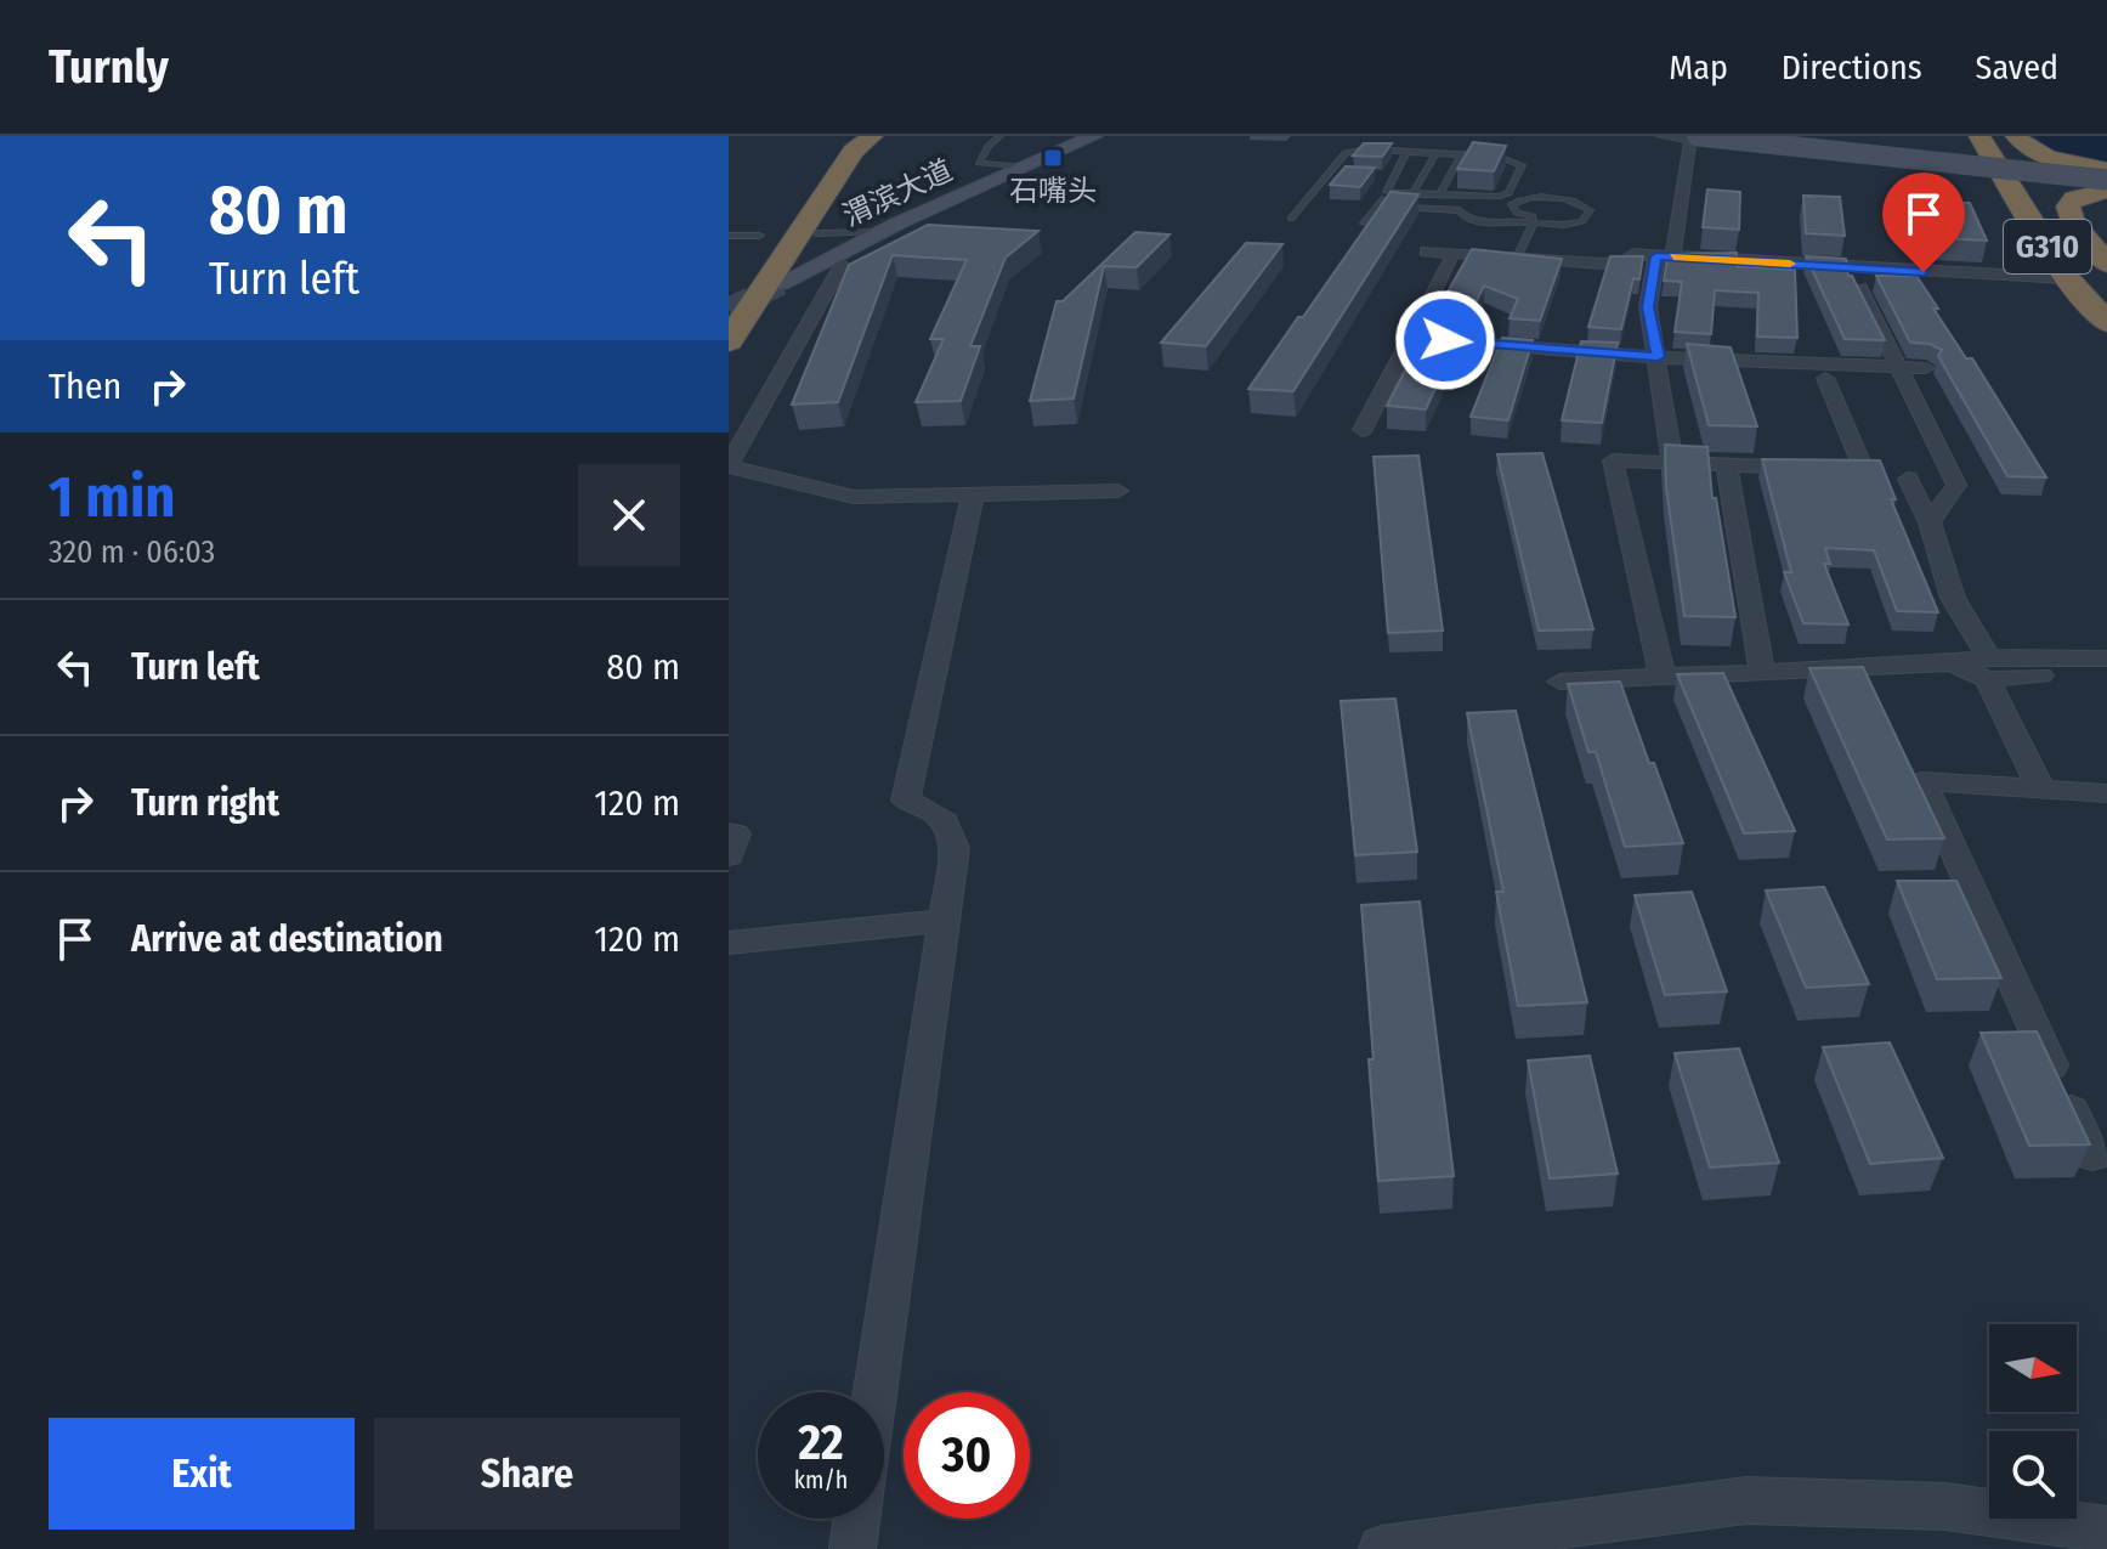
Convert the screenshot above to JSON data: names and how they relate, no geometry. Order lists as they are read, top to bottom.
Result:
{
  "streets": {
    "highway": ["G310"],
    "main road": ["渭滨大道"]
  },
  "places": {
    "transit": ["石嘴头"]
  },
  "north": "right",
  "page": {
    "header": "Turnly",
    "nav": ["Map", "Directions", "Saved"],
    "turn": ["80 m", "Turn left"],
    "then": "Then",
    "heading": ["1 min", "320 m · 06:03"],
    "list": [
      {
        "name": "Turn left",
        "value": "80 m"
      },
      {
        "name": "Turn right",
        "value": "120 m"
      },
      {
        "name": "Arrive at destination",
        "value": "120 m"
      }
    ],
    "speed": "22 km/h",
    "limit": "30",
    "buttons": ["Exit", "Share"]
  }
}
